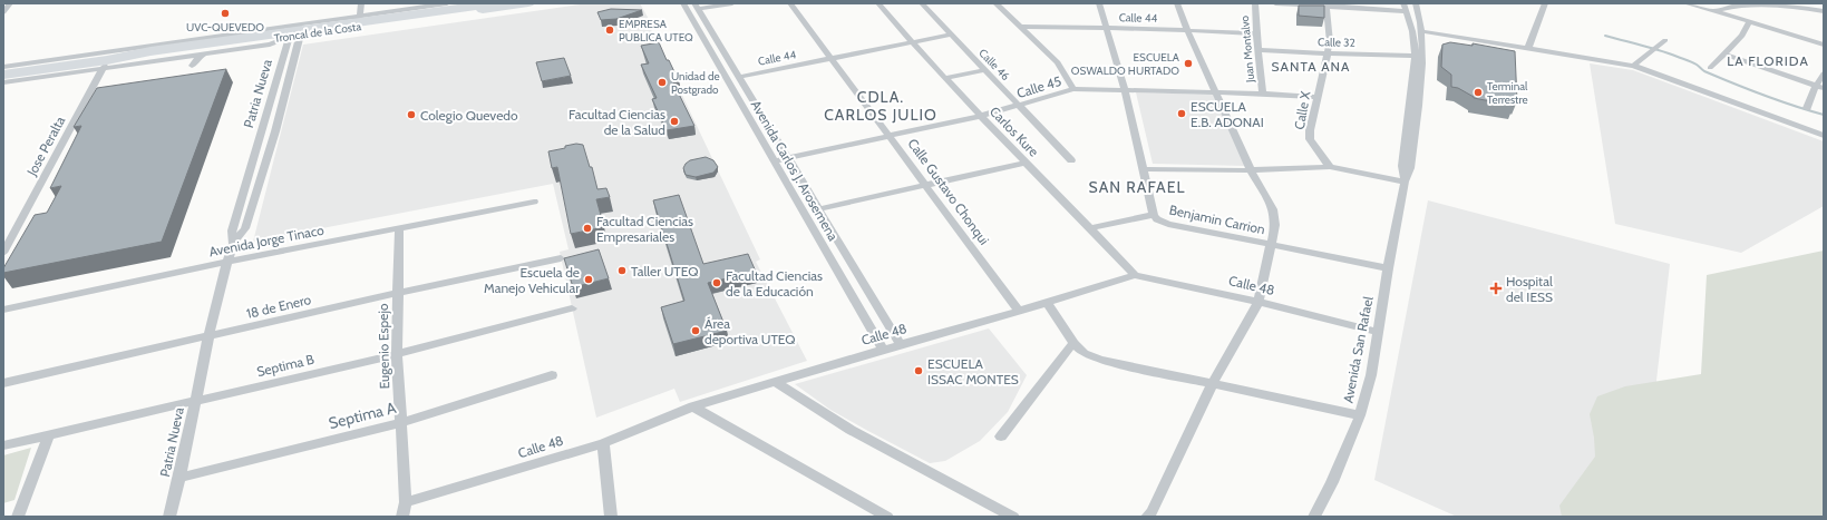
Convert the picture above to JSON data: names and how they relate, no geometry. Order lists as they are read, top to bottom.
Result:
{
  "streets": {
    "highway": ["Troncal de la Costa"],
    "street": [
      "Calle 44",
      "Calle 32",
      "Juan Montalvo",
      "Calle 46",
      "Calle 45",
      "Patria Nueva",
      "Calle X",
      "Carlos Kure",
      "Jose Peralta",
      "Avenida Carlos J. Arosemena",
      "Calle Gustavo Chonqui",
      "Benjamin Carrion",
      "Avenida Jorge Tinaco",
      "Calle 48",
      "18 de Enero",
      "Eugenio Espejo",
      "Avenida San Rafael",
      "Septima B",
      "Septima A"
    ]
  },
  "crossings": [
    ["Calle 44", "Juan Montalvo"],
    ["Calle 44", "Calle 46"],
    ["Calle 44", "Carlos Kure"],
    ["Calle 44", "Avenida Carlos J. Arosemena"],
    ["Calle 44", "Calle Gustavo Chonqui"],
    ["Calle 44", "Benjamin Carrion"],
    ["Troncal de la Costa", "Patria Nueva"],
    ["Troncal de la Costa", "Jose Peralta"],
    ["Calle 32", "Juan Montalvo"],
    ["Calle 32", "Calle X"],
    ["Calle 32", "Avenida San Rafael"],
    ["Juan Montalvo", "Calle 45"],
    ["Calle 46", "Calle 45"],
    ["Calle 45", "Calle X"],
    ["Calle 45", "Carlos Kure"],
    ["Calle 45", "Avenida Carlos J. Arosemena"],
    ["Calle 45", "Calle Gustavo Chonqui"],
    ["Calle 45", "Benjamin Carrion"],
    ["Patria Nueva", "Avenida Jorge Tinaco"],
    ["Patria Nueva", "18 de Enero"],
    ["Patria Nueva", "Septima B"],
    ["Patria Nueva", "Septima A"],
    ["Carlos Kure", "Calle 48"],
    ["Avenida Carlos J. Arosemena", "Calle 48"],
    ["Calle Gustavo Chonqui", "Calle 48"],
    ["Benjamin Carrion", "Avenida San Rafael"],
    ["Avenida Jorge Tinaco", "Eugenio Espejo"],
    ["Calle 48", "Eugenio Espejo"],
    ["Calle 48", "Avenida San Rafael"],
    ["18 de Enero", "Eugenio Espejo"],
    ["Eugenio Espejo", "Septima B"],
    ["Eugenio Espejo", "Septima A"]
  ],
  "districts": [
    "LA FLORIDA",
    "SANTA ANA",
    "CDLA. CARLOS JULIO",
    "SAN RAFAEL"
  ],
  "places": {
    "other": [
      "UVC-QUEVEDO",
      "EMPRESA PUBLICA UTEQ",
      "ESCUELA OSWALDO HURTADO",
      "Unidad de Postgrado",
      "Terminal Terrestre",
      "ESCUELA E.B. ADONAI",
      "Colegio Quevedo",
      "Facultad Ciencias de la Salud",
      "Facultad Ciencias Empresariales",
      "Taller UTEQ",
      "Escuela de Manejo Vehicular",
      "Facultad Ciencias de la Educación",
      "Área deportiva UTEQ",
      "ESCUELA ISSAC MONTES"
    ],
    "health": ["Hospital del IESS"]
  }
}
